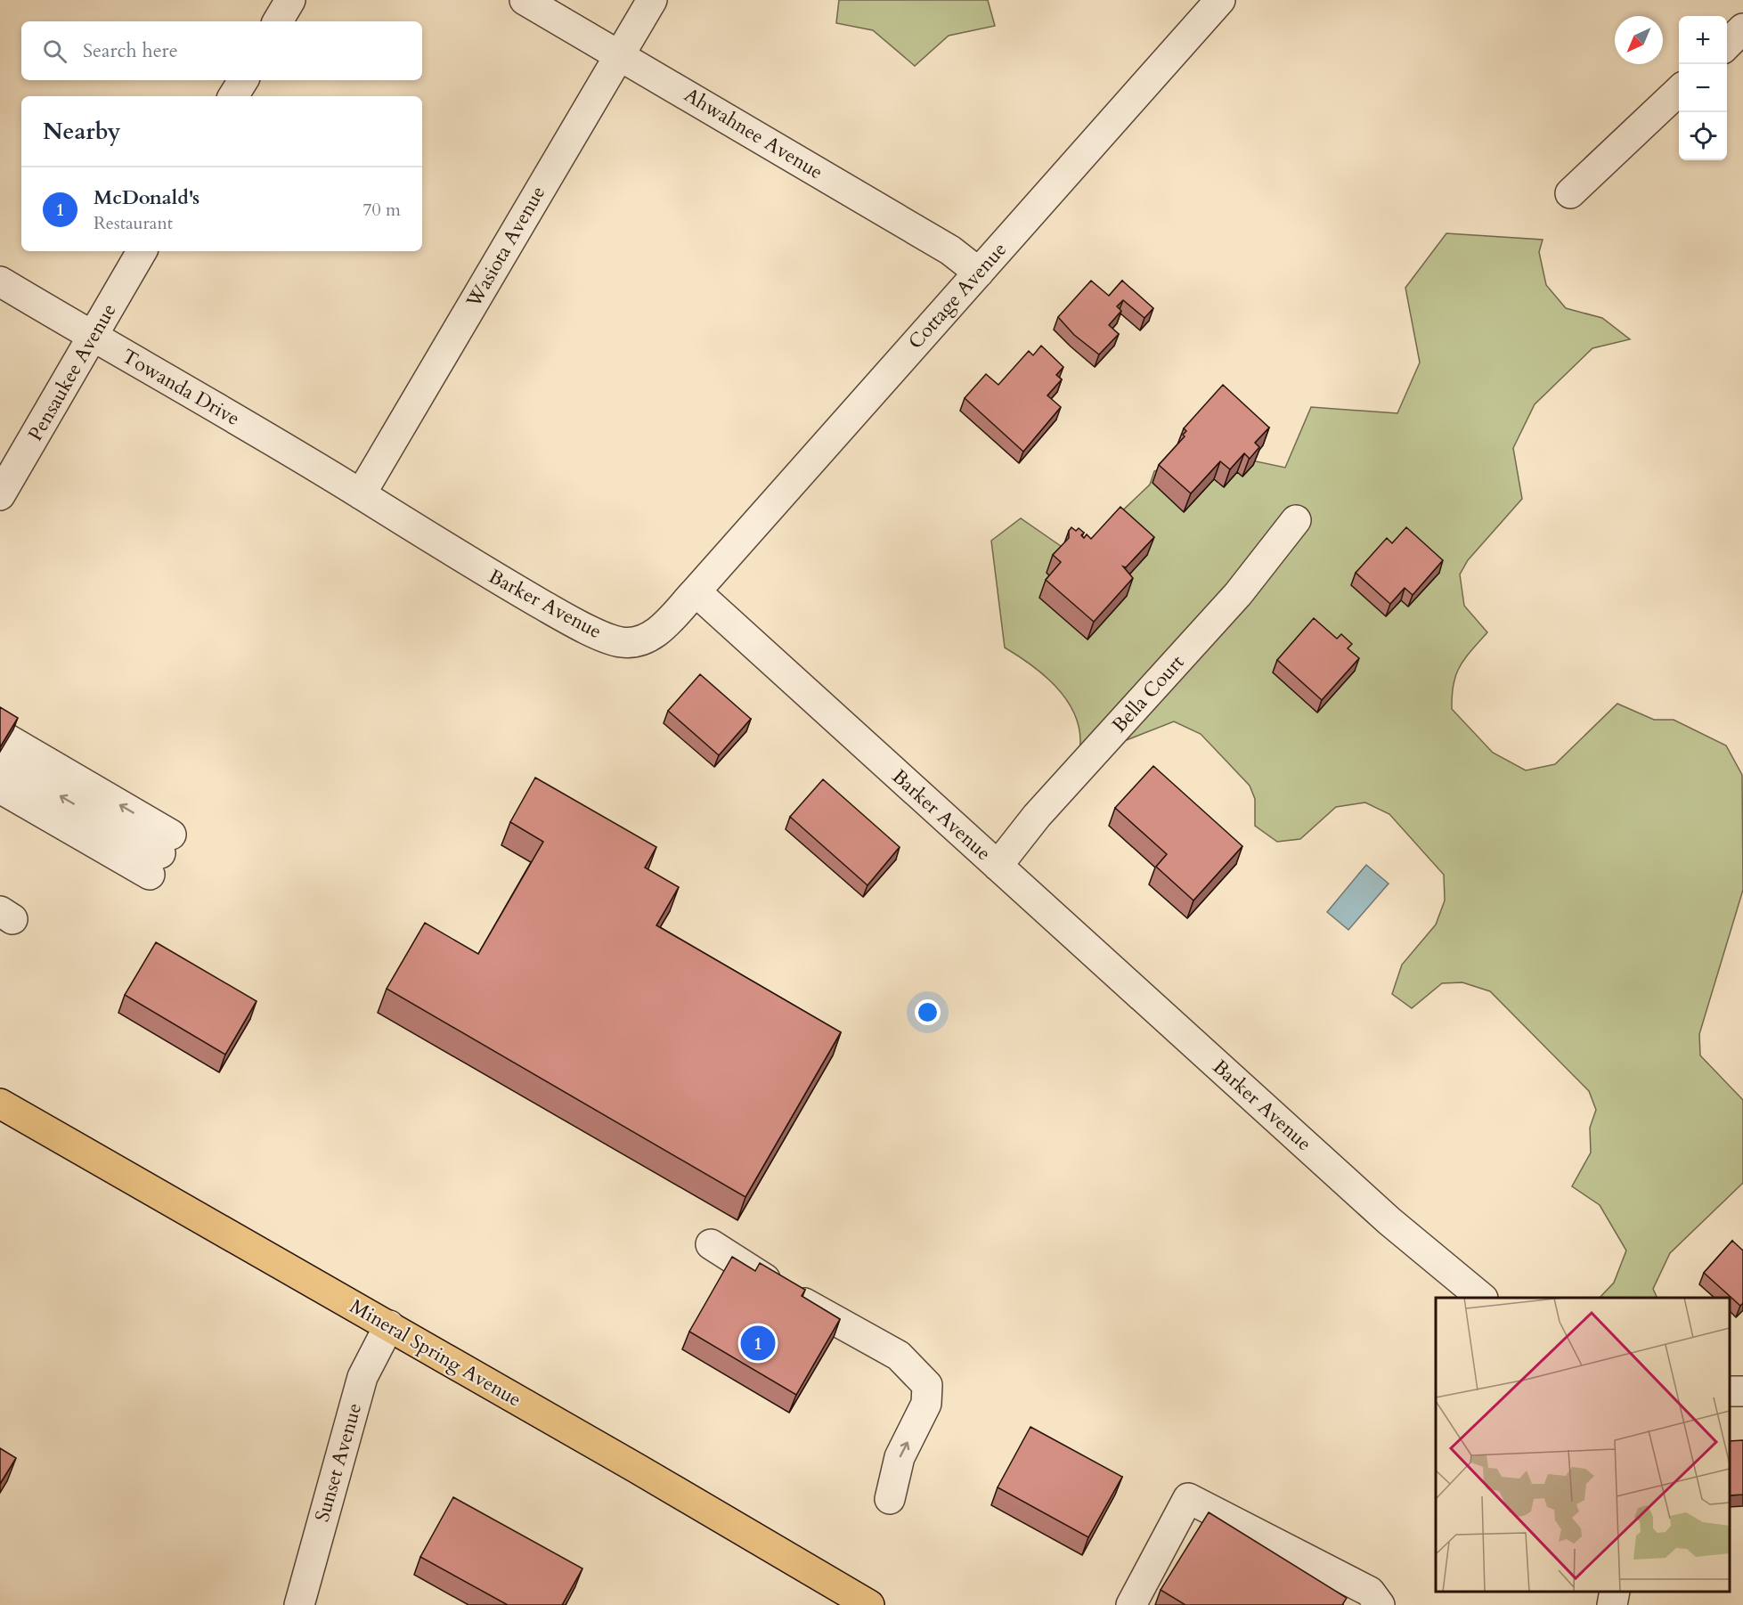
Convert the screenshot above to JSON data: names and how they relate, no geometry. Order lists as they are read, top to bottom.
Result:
{
  "streets": {
    "main road": ["Mineral Spring Avenue"],
    "street": [
      "Ahwahnee Avenue",
      "Wasiota Avenue",
      "Cottage Avenue",
      "Pensaukee Avenue",
      "Towanda Drive",
      "Barker Avenue",
      "Bella Court",
      "Sunset Avenue"
    ]
  },
  "crossings": [
    ["Ahwahnee Avenue", "Wasiota Avenue"],
    ["Ahwahnee Avenue", "Cottage Avenue"],
    ["Wasiota Avenue", "Towanda Drive"],
    ["Wasiota Avenue", "Barker Avenue"],
    ["Cottage Avenue", "Barker Avenue"],
    ["Pensaukee Avenue", "Towanda Drive"],
    ["Towanda Drive", "Barker Avenue"],
    ["Barker Avenue", "Bella Court"],
    ["Mineral Spring Avenue", "Sunset Avenue"]
  ],
  "north": "bottom left",
  "page": {
    "map_buttons": ["+", "−"],
    "search": "Search here",
    "heading": "Nearby",
    "list": [
      {
        "mark": "1",
        "name": "McDonald's",
        "note": "Restaurant",
        "value": "70 m"
      }
    ],
    "pins": "1"
  }
}
